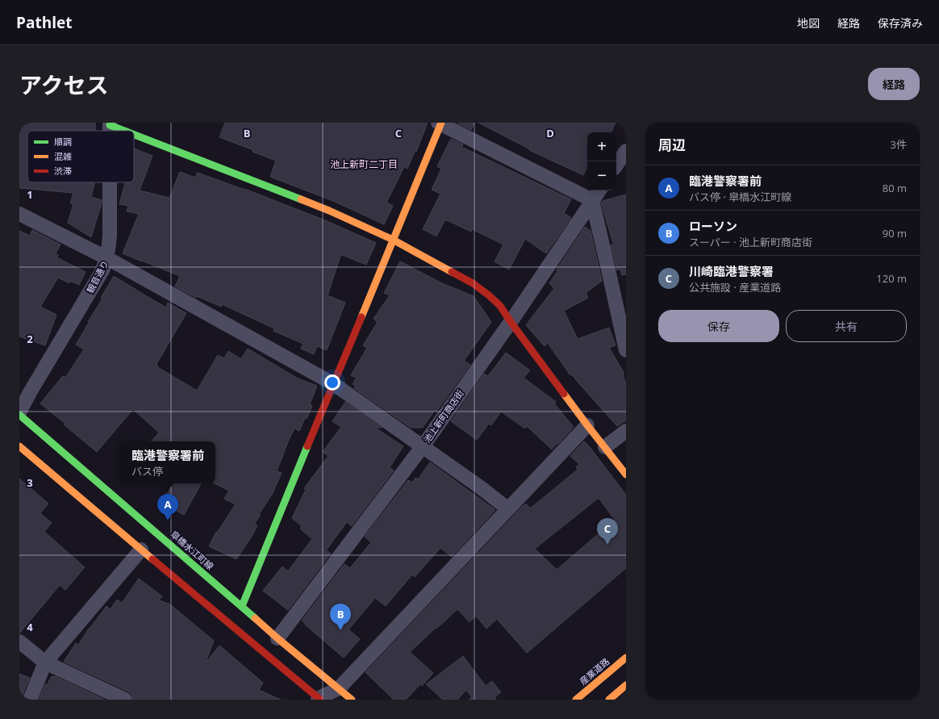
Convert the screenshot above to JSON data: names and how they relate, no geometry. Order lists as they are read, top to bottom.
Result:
{
  "streets": {
    "main road": ["皐橋水江町線", "産業道路"],
    "street": ["観音通り", "池上新町商店街"]
  },
  "crossings": [
    ["観音通り", "皐橋水江町線"],
    ["池上新町商店街", "皐橋水江町線"]
  ],
  "districts": ["池上新町二丁目"],
  "legend": ["順調", "混雑", "渋滞"],
  "page": {
    "header": "Pathlet",
    "nav": ["地図", "経路", "保存済み"],
    "title": "アクセス",
    "buttons": [
      "経路",
      ["保存", "共有"]
    ],
    "heading": ["周辺", "3件"],
    "map_buttons": ["+", "−"],
    "list": [
      {
        "mark": "A",
        "name": "臨港警察署前",
        "note": "バス停 · 皐橋水江町線",
        "value": "80 m"
      },
      {
        "mark": "B",
        "name": "ローソン",
        "note": "スーパー · 池上新町商店街",
        "value": "90 m"
      },
      {
        "mark": "C",
        "name": "川崎臨港警察署",
        "note": "公共施設 · 産業道路",
        "value": "120 m"
      }
    ],
    "popup": ["臨港警察署前", "バス停"],
    "pins": ["A", "C", "B"]
  },
  "grid": {
    "columns": ["B", "C", "D"],
    "rows": [
      "1",
      "2",
      "3",
      "4"
    ]
  }
}
